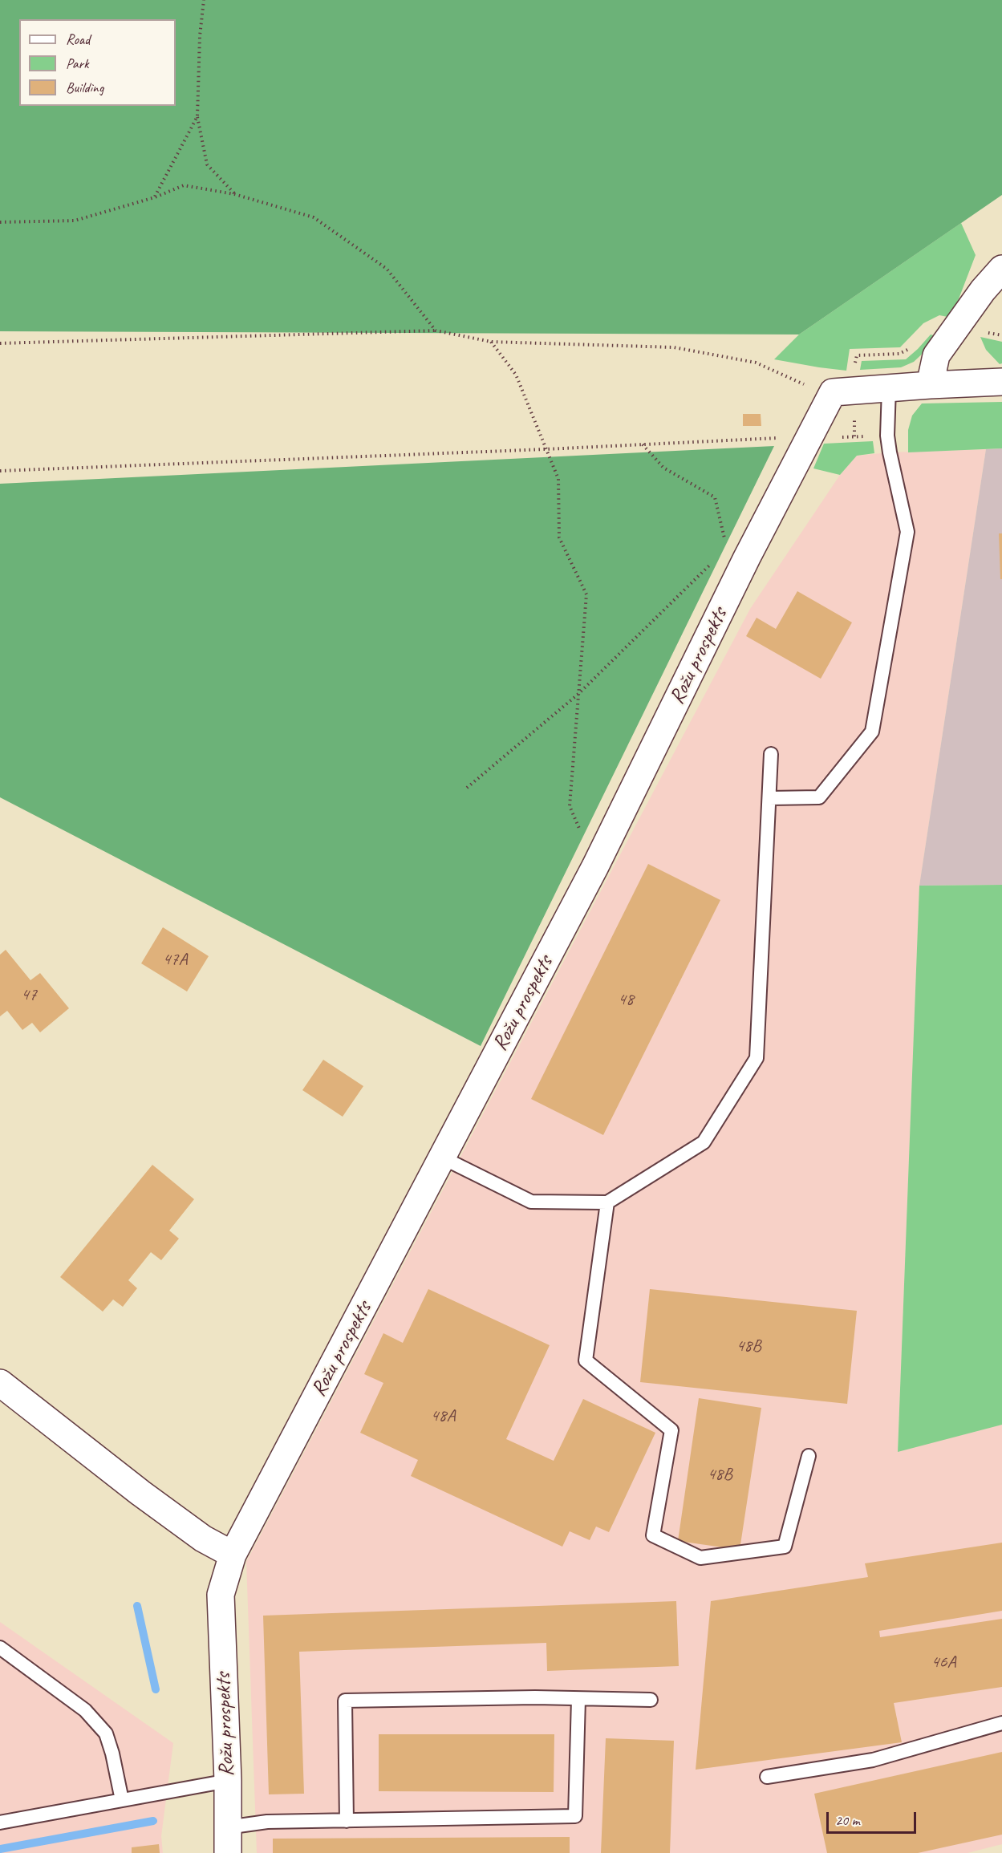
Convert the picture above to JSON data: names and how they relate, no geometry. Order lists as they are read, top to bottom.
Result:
{
  "streets": {
    "street": ["Rožu prospekts"]
  },
  "house_numbers": [
    "47A",
    "47",
    "48",
    "48B",
    "48A",
    "48B",
    "46A"
  ],
  "legend": ["Road", "Park", "Building"],
  "scale_bar": "20 m"
}
